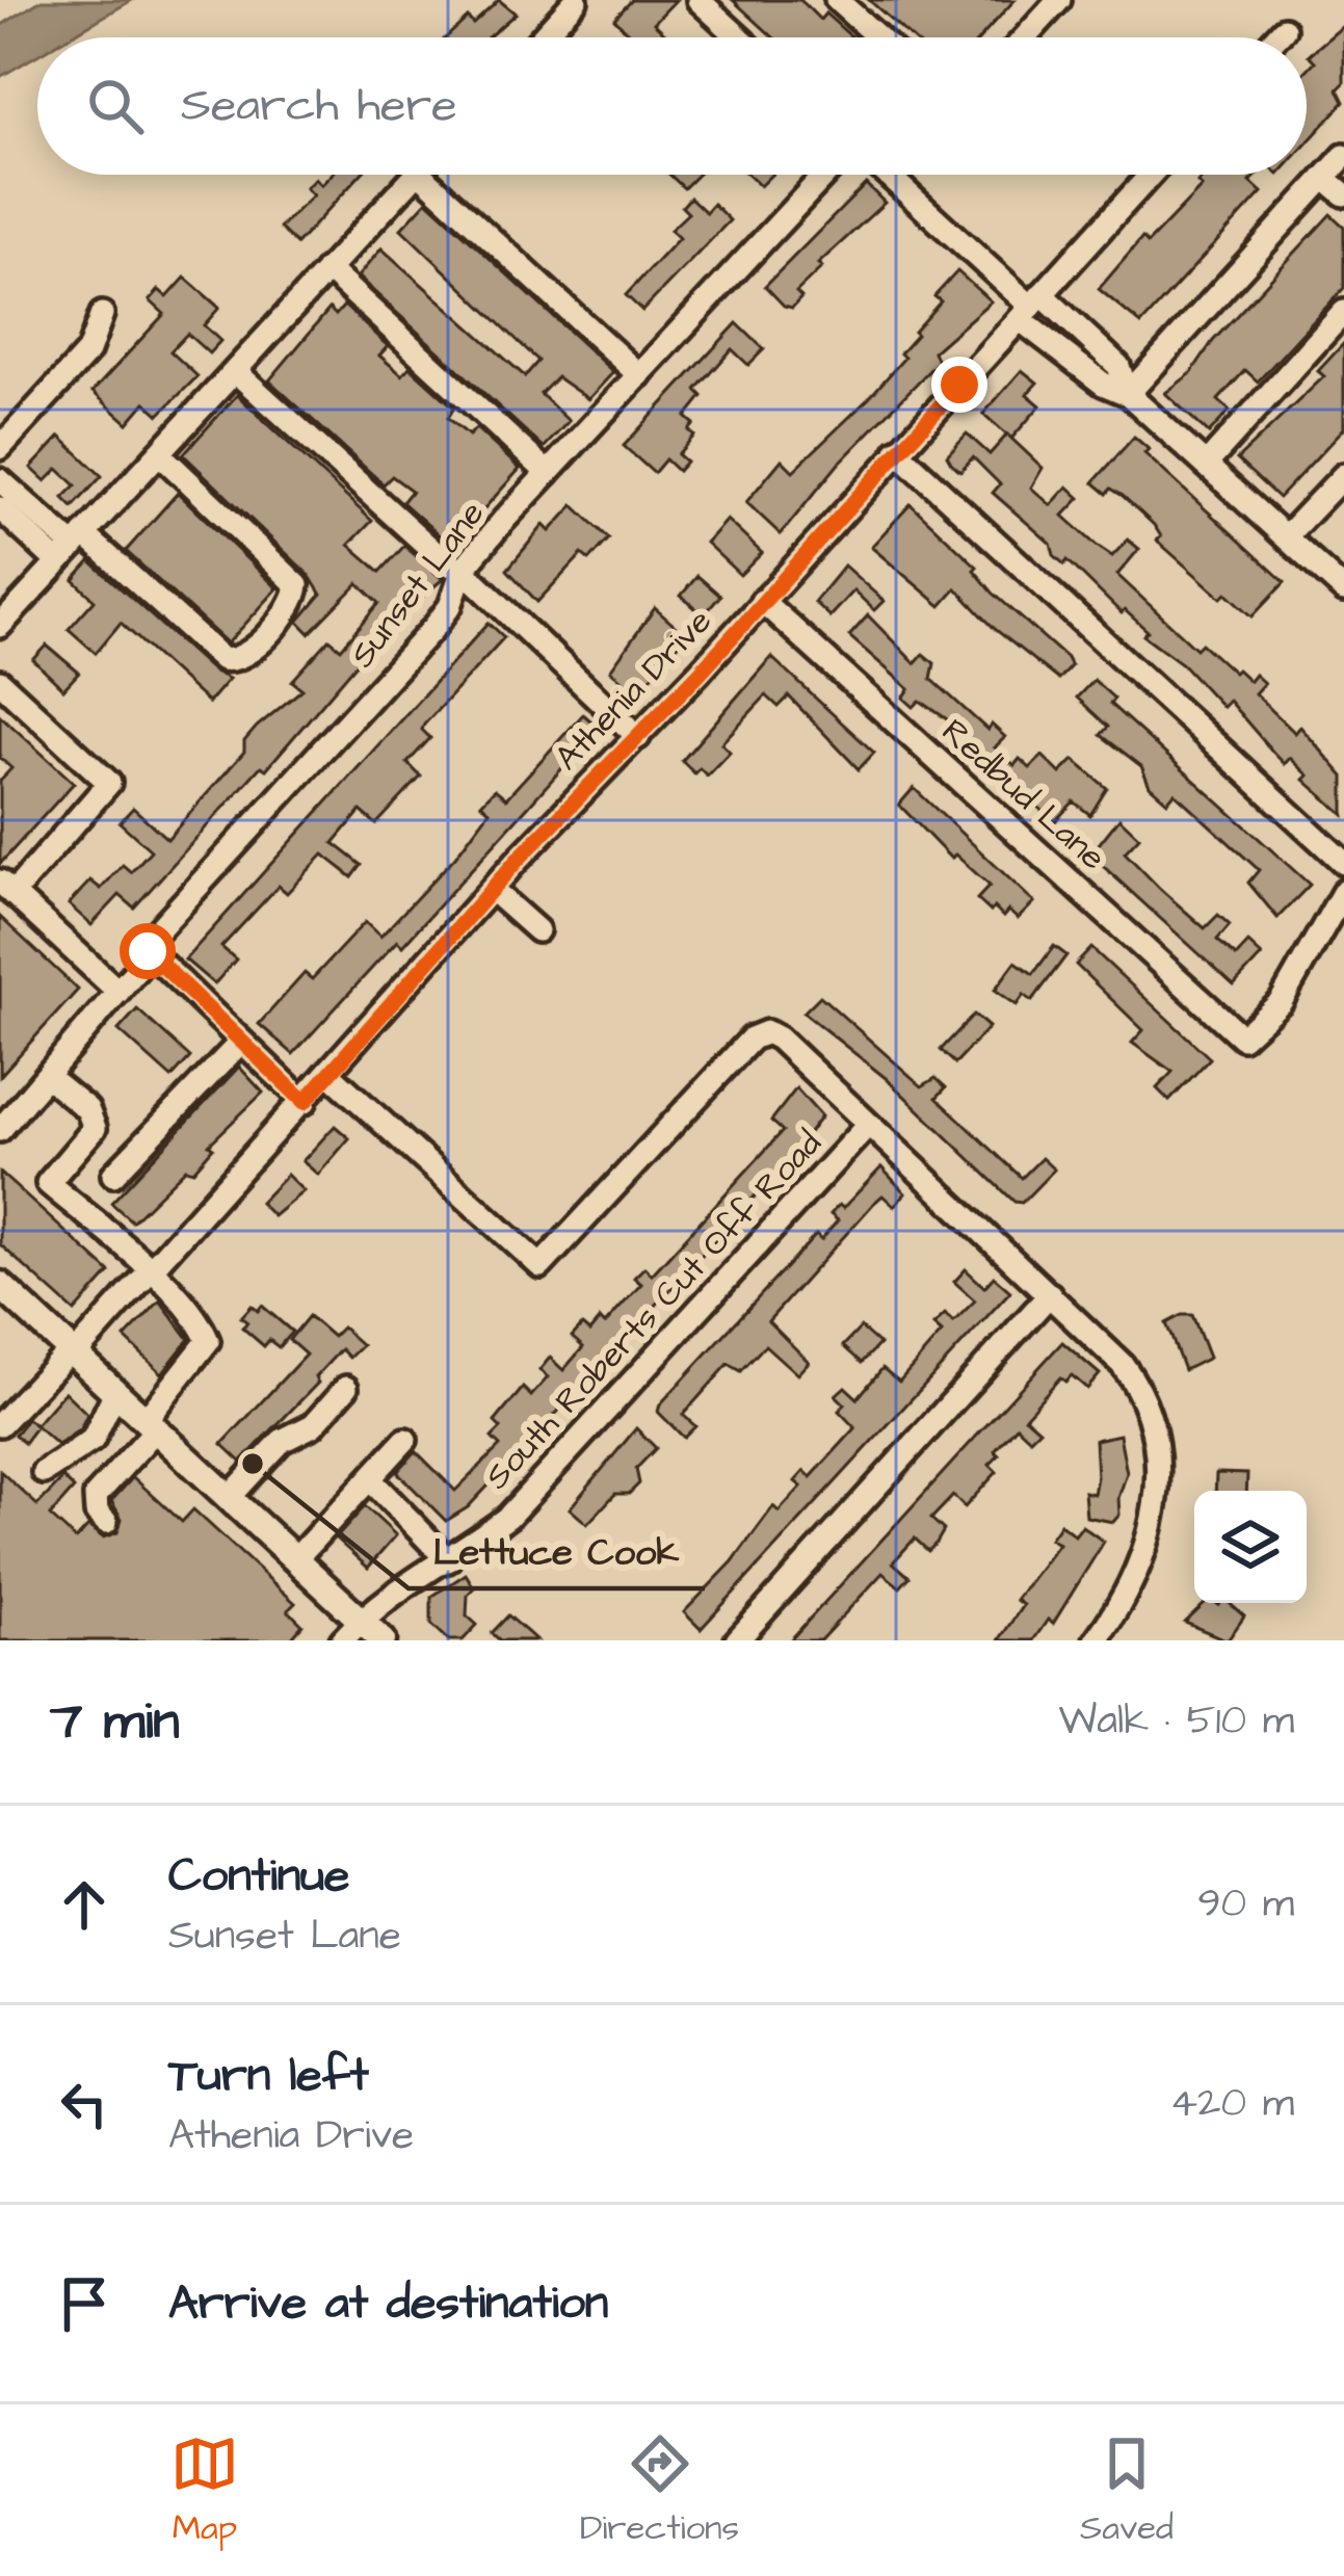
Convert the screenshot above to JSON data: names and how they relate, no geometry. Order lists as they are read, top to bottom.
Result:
{
  "streets": {
    "street": [
      "Sunset Lane",
      "Athenia Drive",
      "Redbud Lane",
      "South Roberts Cut Off Road"
    ]
  },
  "crossings": [
    ["Athenia Drive", "Redbud Lane"]
  ],
  "places": ["Lettuce Cook"],
  "page": {
    "search": "Search here",
    "heading": ["7 min", "Walk · 510 m"],
    "list": [
      ["Continue", "Sunset Lane", "90 m"],
      ["Turn left", "Athenia Drive", "420 m"],
      "Arrive at destination"
    ],
    "nav": ["Map", "Directions", "Saved"]
  }
}
